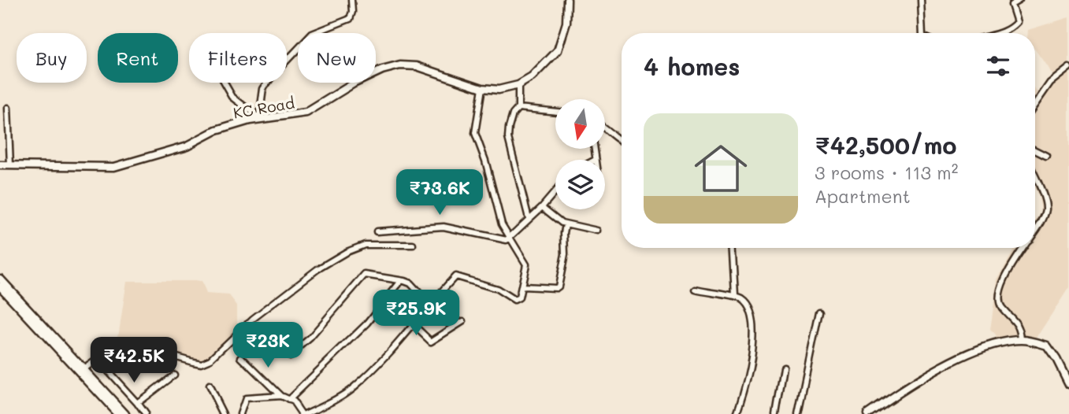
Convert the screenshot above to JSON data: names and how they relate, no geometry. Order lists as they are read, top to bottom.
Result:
{
  "streets": {
    "main road": ["KC Road"]
  },
  "north": "bottom",
  "page": {
    "chip": [
      "Buy",
      "Rent",
      "Filters",
      "New"
    ],
    "heading": "4 homes",
    "list": [
      {
        "name": "₹42,500/mo",
        "note": "3 rooms · 113 m² · Apartment"
      }
    ],
    "price": [
      "₹73.6K",
      "₹25.9K",
      "₹23K",
      "₹42.5K"
    ]
  }
}
